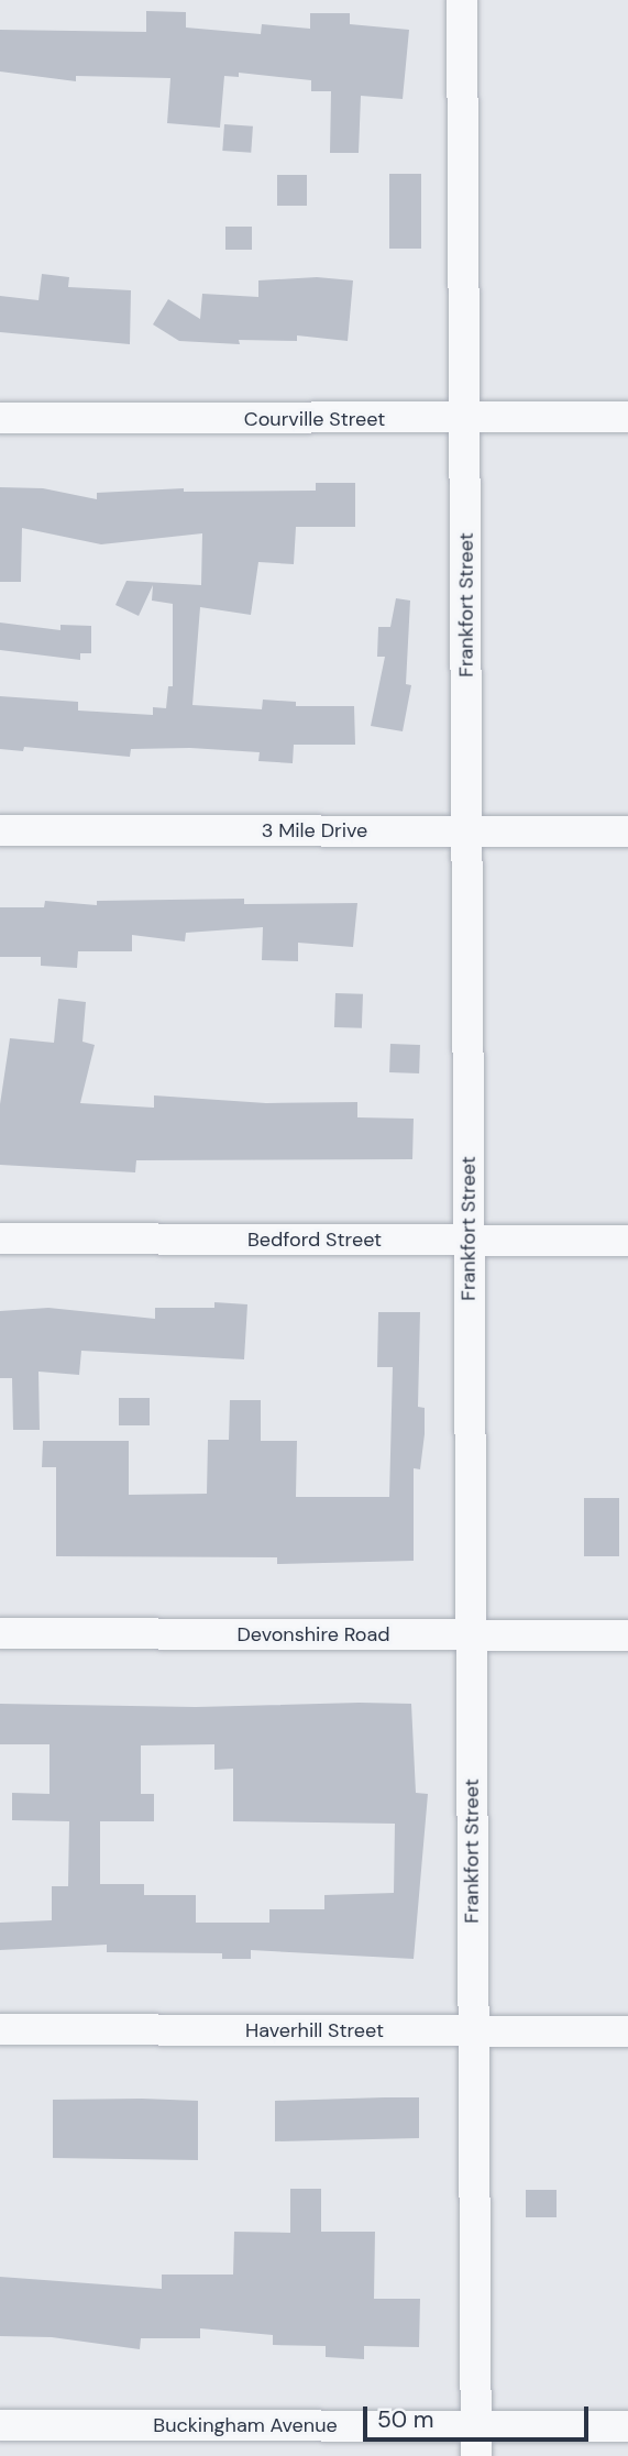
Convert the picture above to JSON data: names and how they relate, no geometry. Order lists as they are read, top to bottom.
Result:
{
  "streets": {
    "street": [
      "Courville Street",
      "Frankfort Street",
      "3 Mile Drive",
      "Bedford Street",
      "Devonshire Road",
      "Haverhill Street",
      "Buckingham Avenue"
    ]
  },
  "crossings": [
    ["Courville Street", "Frankfort Street"],
    ["Frankfort Street", "3 Mile Drive"],
    ["Frankfort Street", "Bedford Street"],
    ["Frankfort Street", "Devonshire Road"],
    ["Frankfort Street", "Haverhill Street"],
    ["Frankfort Street", "Buckingham Avenue"]
  ],
  "scale_bar": "50 m"
}
